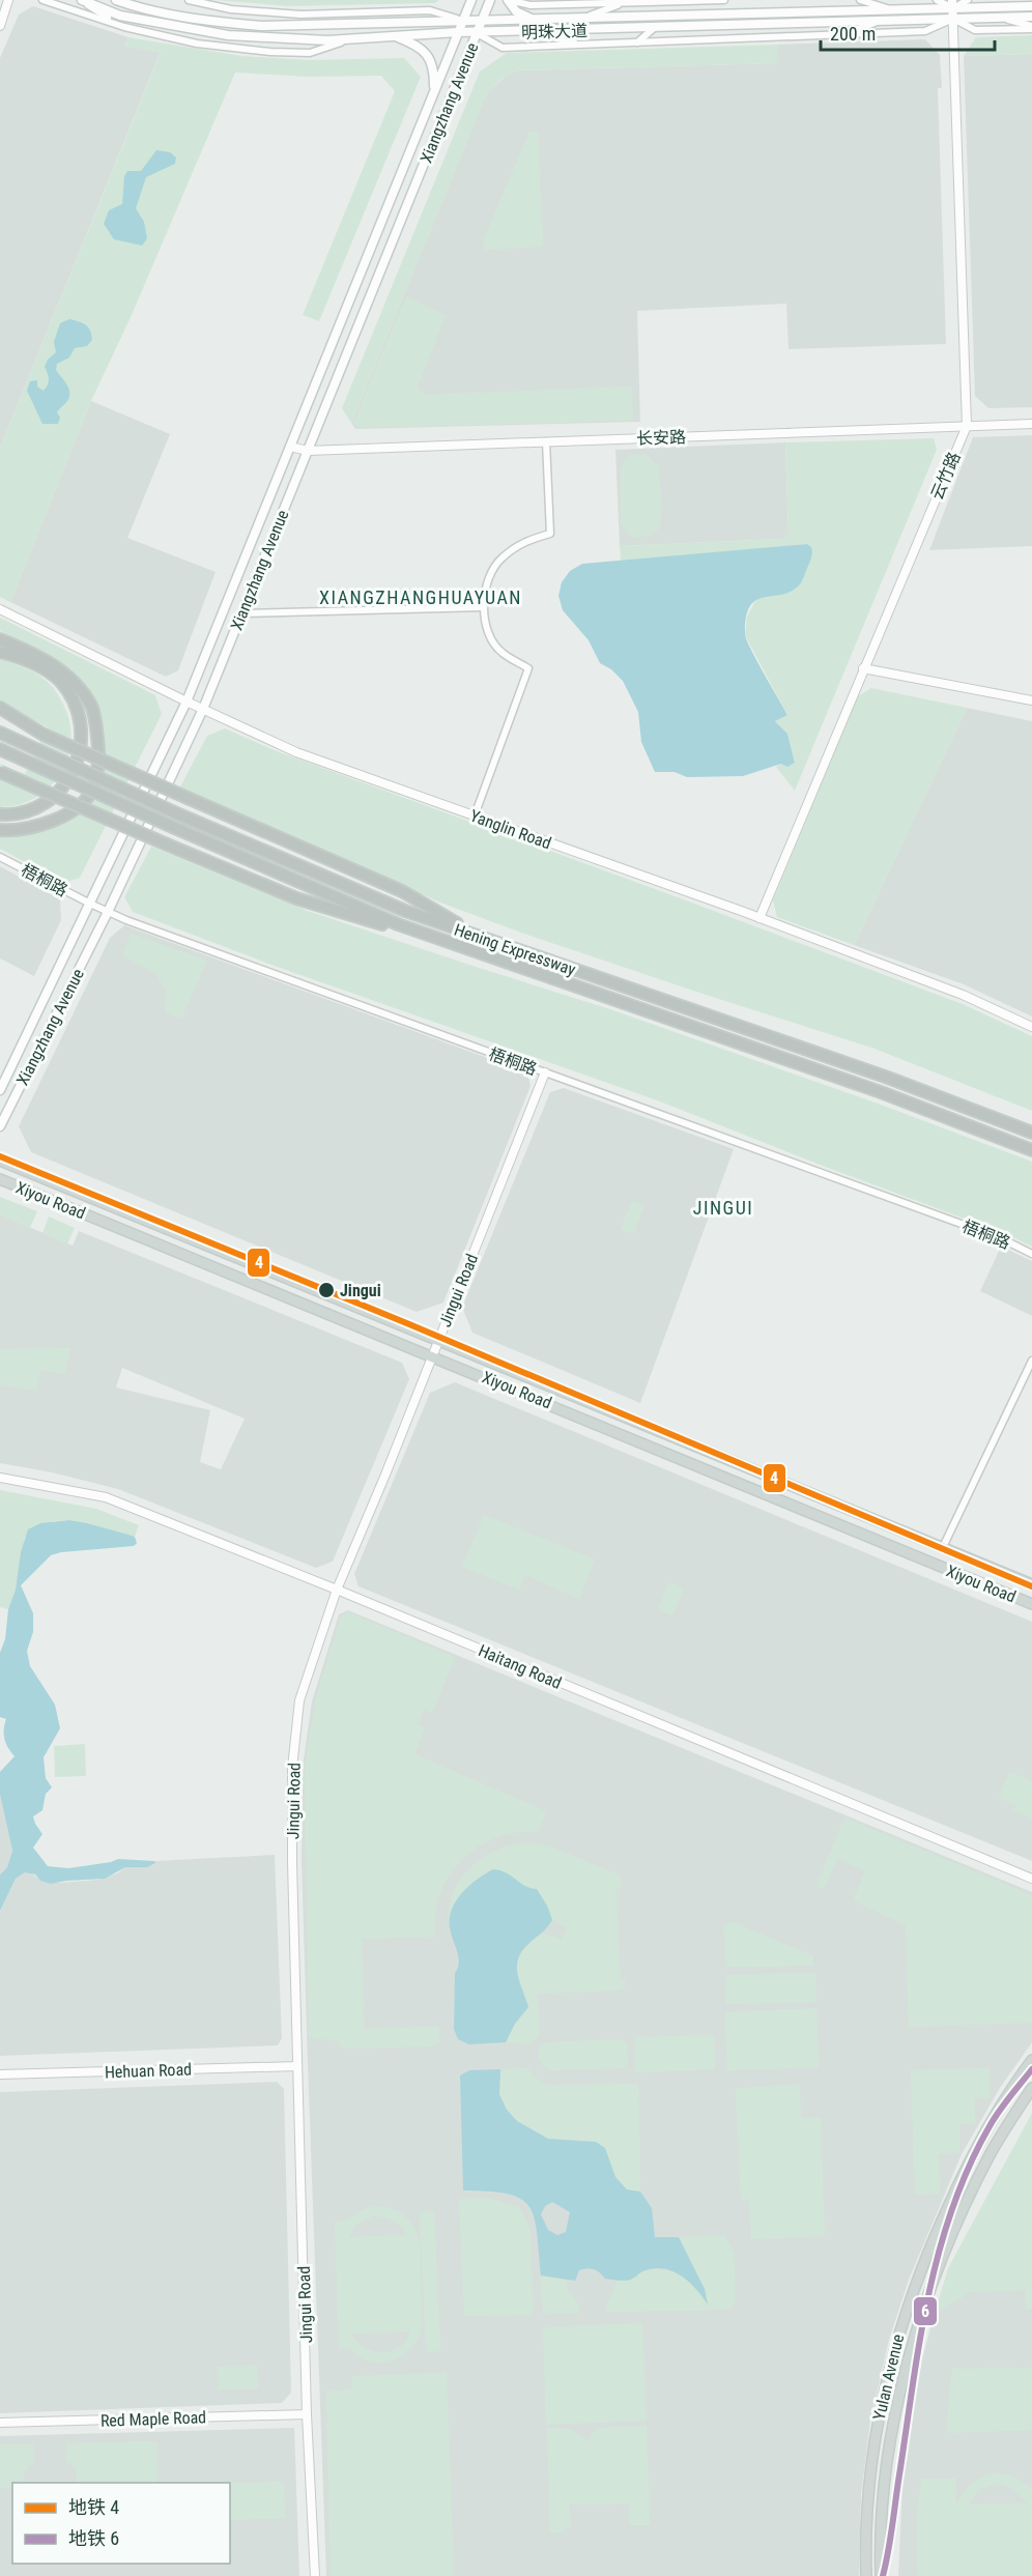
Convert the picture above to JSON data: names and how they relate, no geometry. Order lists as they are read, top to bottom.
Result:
{
  "streets": {
    "highway": ["Hening Expressway"],
    "main road": [
      "明珠大道",
      "Xiangzhang Avenue",
      "Xiyou Road",
      "Yulan Avenue"
    ],
    "street": [
      "长安路",
      "云竹路",
      "Yanglin Road",
      "梧桐路",
      "Jingui Road",
      "Haitang Road",
      "Hehuan Road",
      "Red Maple Road"
    ]
  },
  "crossings": [
    ["明珠大道", "Xiangzhang Avenue"],
    ["明珠大道", "云竹路"],
    ["Xiangzhang Avenue", "长安路"],
    ["Xiangzhang Avenue", "Yanglin Road"],
    ["Xiangzhang Avenue", "梧桐路"],
    ["长安路", "云竹路"],
    ["云竹路", "Yanglin Road"],
    ["梧桐路", "Jingui Road"],
    ["Xiyou Road", "Jingui Road"],
    ["Jingui Road", "Haitang Road"],
    ["Jingui Road", "Hehuan Road"],
    ["Jingui Road", "Red Maple Road"]
  ],
  "districts": ["XIANGZHANGHUAYUAN", "JINGUI"],
  "places": ["Jingui"],
  "lines": ["metro line 4", "metro line 6"],
  "legend": ["地铁 4", "地铁 6"],
  "scale_bar": "200 m"
}
